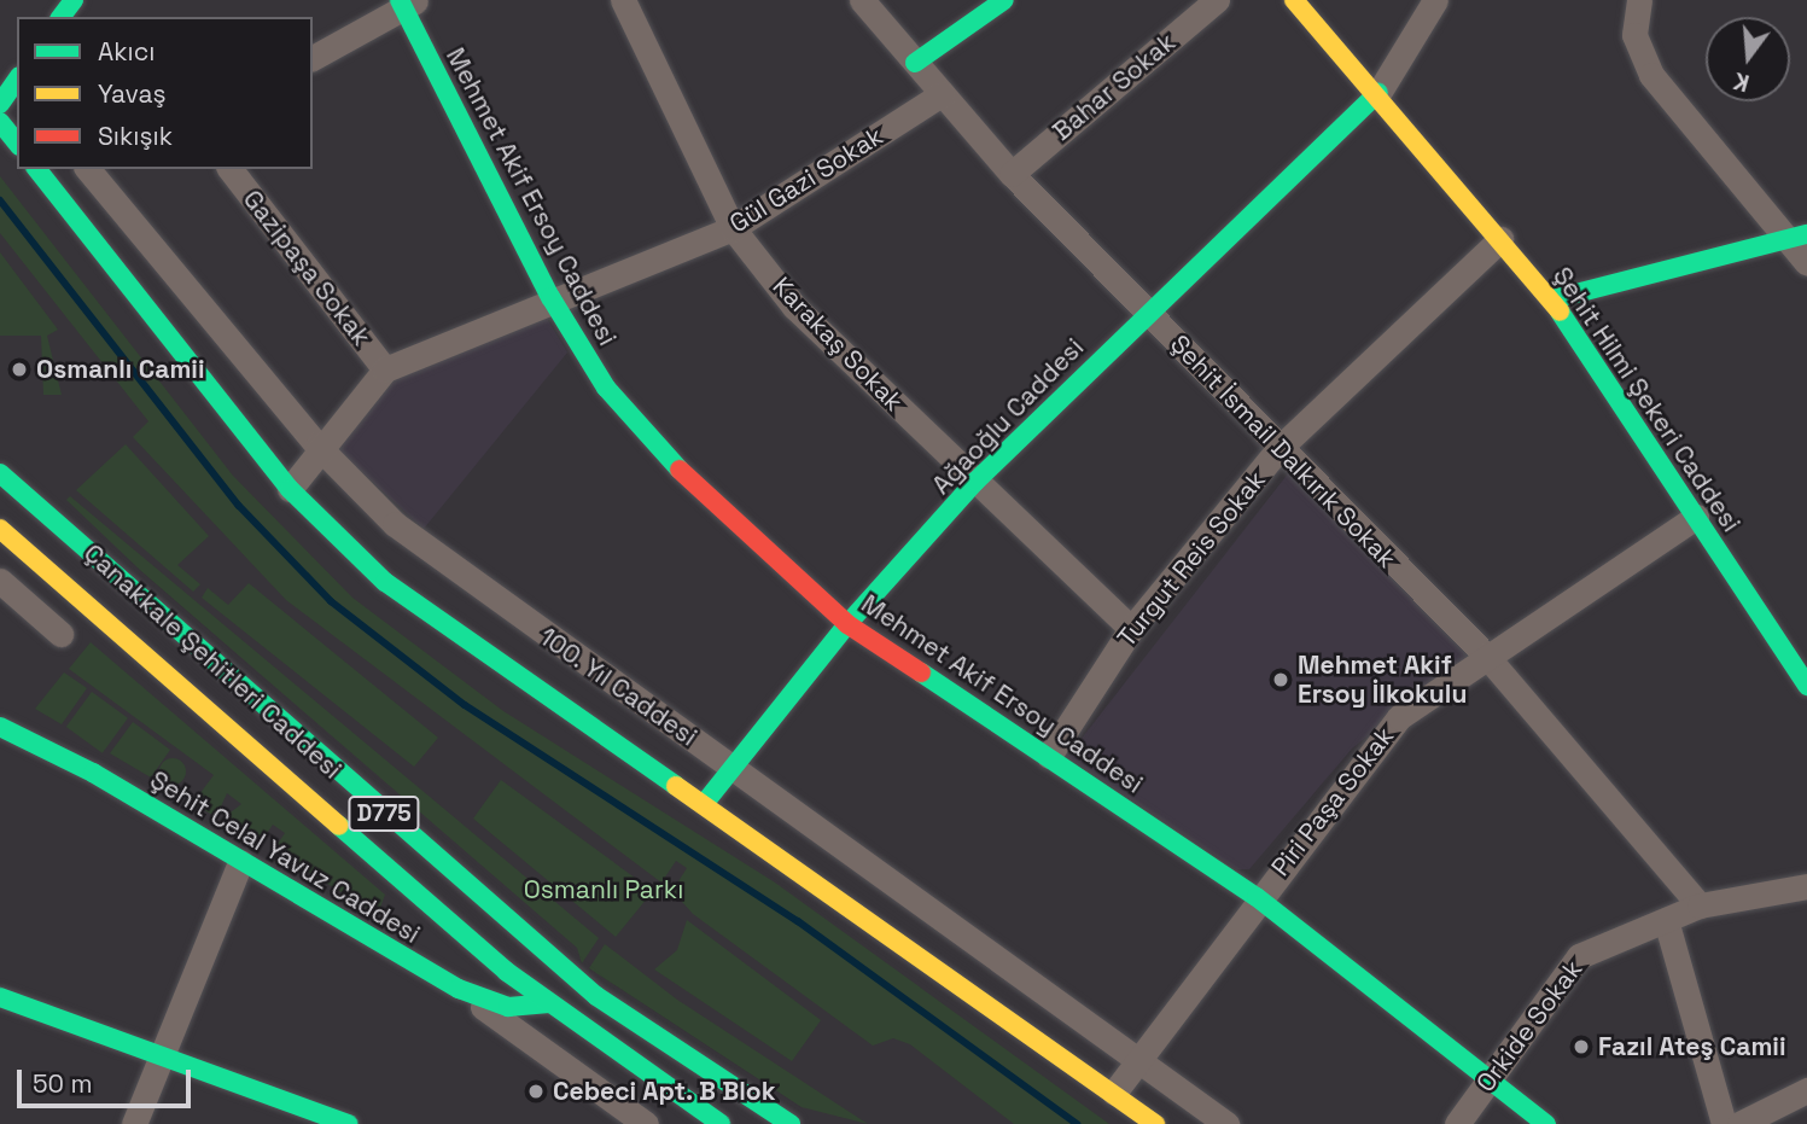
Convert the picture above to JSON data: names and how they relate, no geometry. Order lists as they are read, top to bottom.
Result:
{
  "streets": {
    "street": [
      "Bahar Sokak",
      "Gül Gazi Sokak",
      "Mehmet Akif Ersoy Caddesi",
      "Gazipaşa Sokak",
      "Karakaş Sokak",
      "Şehit Hilmi Şekeri Caddesi",
      "Ağaoğlu Caddesi",
      "Şehit İsmail Dalkırık Sokak",
      "Turgut Reis Sokak",
      "Çanakkale Şehitleri Caddesi",
      "100. Yıl Caddesi",
      "Piri Paşa Sokak",
      "D775",
      "Şehit Celal Yavuz Caddesi",
      "Orkide Sokak"
    ]
  },
  "crossings": [
    ["Bahar Sokak", "Şehit İsmail Dalkırık Sokak"],
    ["Gül Gazi Sokak", "Mehmet Akif Ersoy Caddesi"],
    ["Gül Gazi Sokak", "Gazipaşa Sokak"],
    ["Gül Gazi Sokak", "Karakaş Sokak"],
    ["Gül Gazi Sokak", "Şehit İsmail Dalkırık Sokak"],
    ["Gül Gazi Sokak", "100. Yıl Caddesi"],
    ["Mehmet Akif Ersoy Caddesi", "Ağaoğlu Caddesi"],
    ["Mehmet Akif Ersoy Caddesi", "Turgut Reis Sokak"],
    ["Mehmet Akif Ersoy Caddesi", "Piri Paşa Sokak"],
    ["Mehmet Akif Ersoy Caddesi", "Orkide Sokak"],
    ["Karakaş Sokak", "Ağaoğlu Caddesi"],
    ["Karakaş Sokak", "Turgut Reis Sokak"],
    ["Şehit Hilmi Şekeri Caddesi", "Ağaoğlu Caddesi"],
    ["Şehit Hilmi Şekeri Caddesi", "Turgut Reis Sokak"],
    ["Şehit Hilmi Şekeri Caddesi", "Piri Paşa Sokak"],
    ["Ağaoğlu Caddesi", "Şehit İsmail Dalkırık Sokak"],
    ["Ağaoğlu Caddesi", "100. Yıl Caddesi"],
    ["Şehit İsmail Dalkırık Sokak", "Turgut Reis Sokak"],
    ["Şehit İsmail Dalkırık Sokak", "Piri Paşa Sokak"],
    ["Şehit İsmail Dalkırık Sokak", "Orkide Sokak"],
    ["Çanakkale Şehitleri Caddesi", "Şehit Celal Yavuz Caddesi"],
    ["100. Yıl Caddesi", "Piri Paşa Sokak"]
  ],
  "parks": ["Osmanlı Parkı"],
  "places": [
    "Osmanlı Camii",
    "Mehmet Akif Ersoy İlkokulu",
    "Fazıl Ateş Camii",
    "Cebeci Apt. B Blok"
  ],
  "legend": ["Akıcı", "Yavaş", "Sıkışık"],
  "scale_bar": "50 m",
  "north": "bottom"
}
